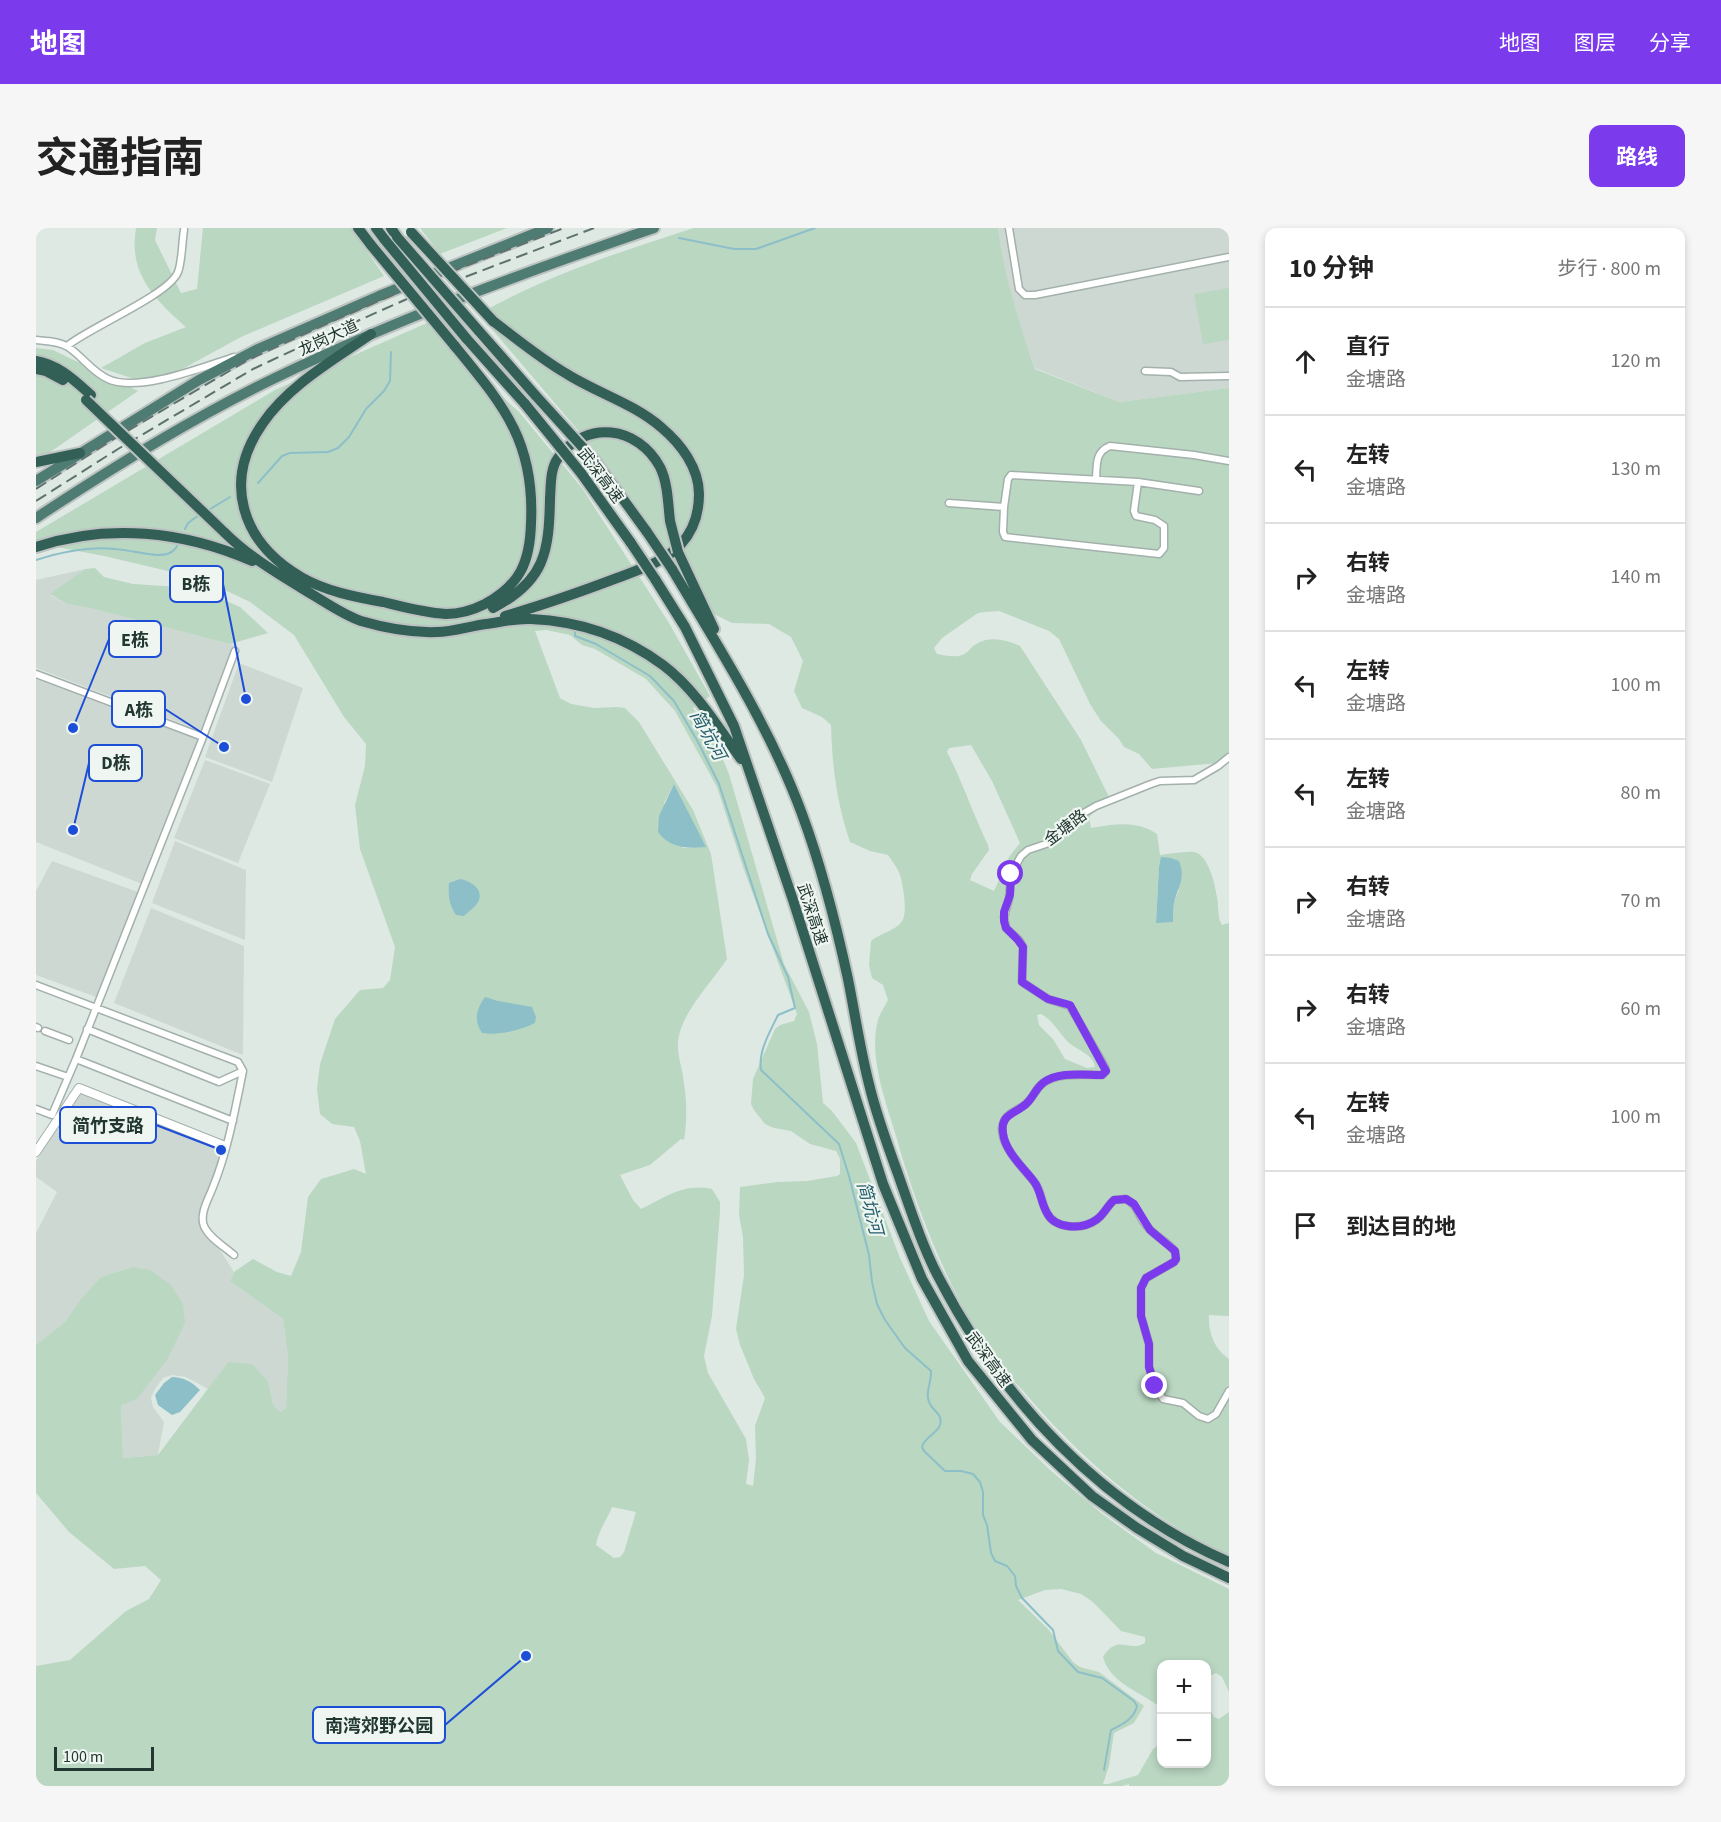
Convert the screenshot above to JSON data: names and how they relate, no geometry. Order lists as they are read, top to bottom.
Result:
{
  "streets": {
    "highway": ["龙岗大道", "武深高速"],
    "street": ["金塘路"]
  },
  "water": ["简坑河"],
  "places": [
    "B栋",
    "E栋",
    "A栋",
    "D栋",
    "简竹支路",
    "南湾郊野公园"
  ],
  "scale_bar": "100 m",
  "page": {
    "header": "地图",
    "nav": ["地图", "图层", "分享"],
    "title": "交通指南",
    "buttons": "路线",
    "heading": ["10 分钟", "步行 · 800 m"],
    "list": [
      ["直行", "金塘路", "120 m"],
      ["左转", "金塘路", "130 m"],
      ["右转", "金塘路", "140 m"],
      ["左转", "金塘路", "100 m"],
      ["左转", "金塘路", "80 m"],
      ["右转", "金塘路", "70 m"],
      ["右转", "金塘路", "60 m"],
      ["左转", "金塘路", "100 m"],
      "到达目的地"
    ],
    "map_buttons": ["+", "−"],
    "scale": "100 m"
  }
}
